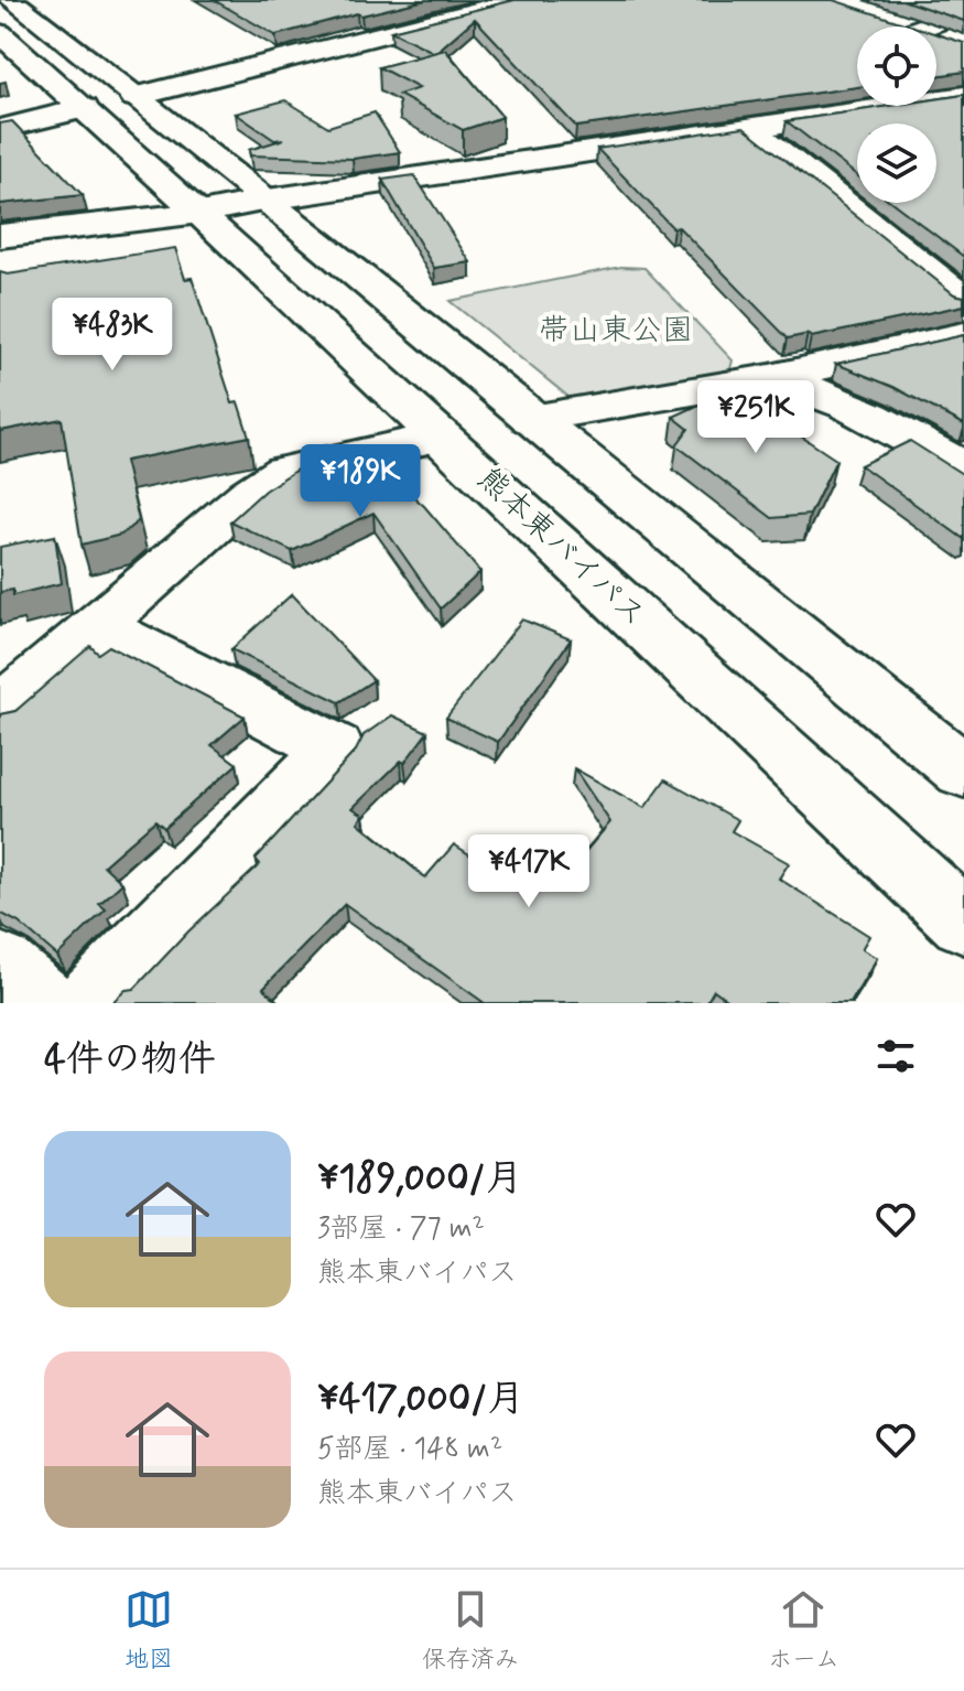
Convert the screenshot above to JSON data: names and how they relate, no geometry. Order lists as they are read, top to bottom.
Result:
{
  "streets": {
    "main road": ["熊本東バイパス"]
  },
  "parks": ["帯山東公園"],
  "page": {
    "price": [
      "¥483K",
      "¥251K",
      "¥189K",
      "¥417K"
    ],
    "heading": "4件の物件",
    "list": [
      {
        "name": "¥189,000/月",
        "note": "3部屋 · 77 m² · 熊本東バイパス"
      },
      {
        "name": "¥417,000/月",
        "note": "5部屋 · 148 m² · 熊本東バイパス"
      }
    ],
    "tabs": ["地図", "保存済み", "ホーム"]
  }
}
